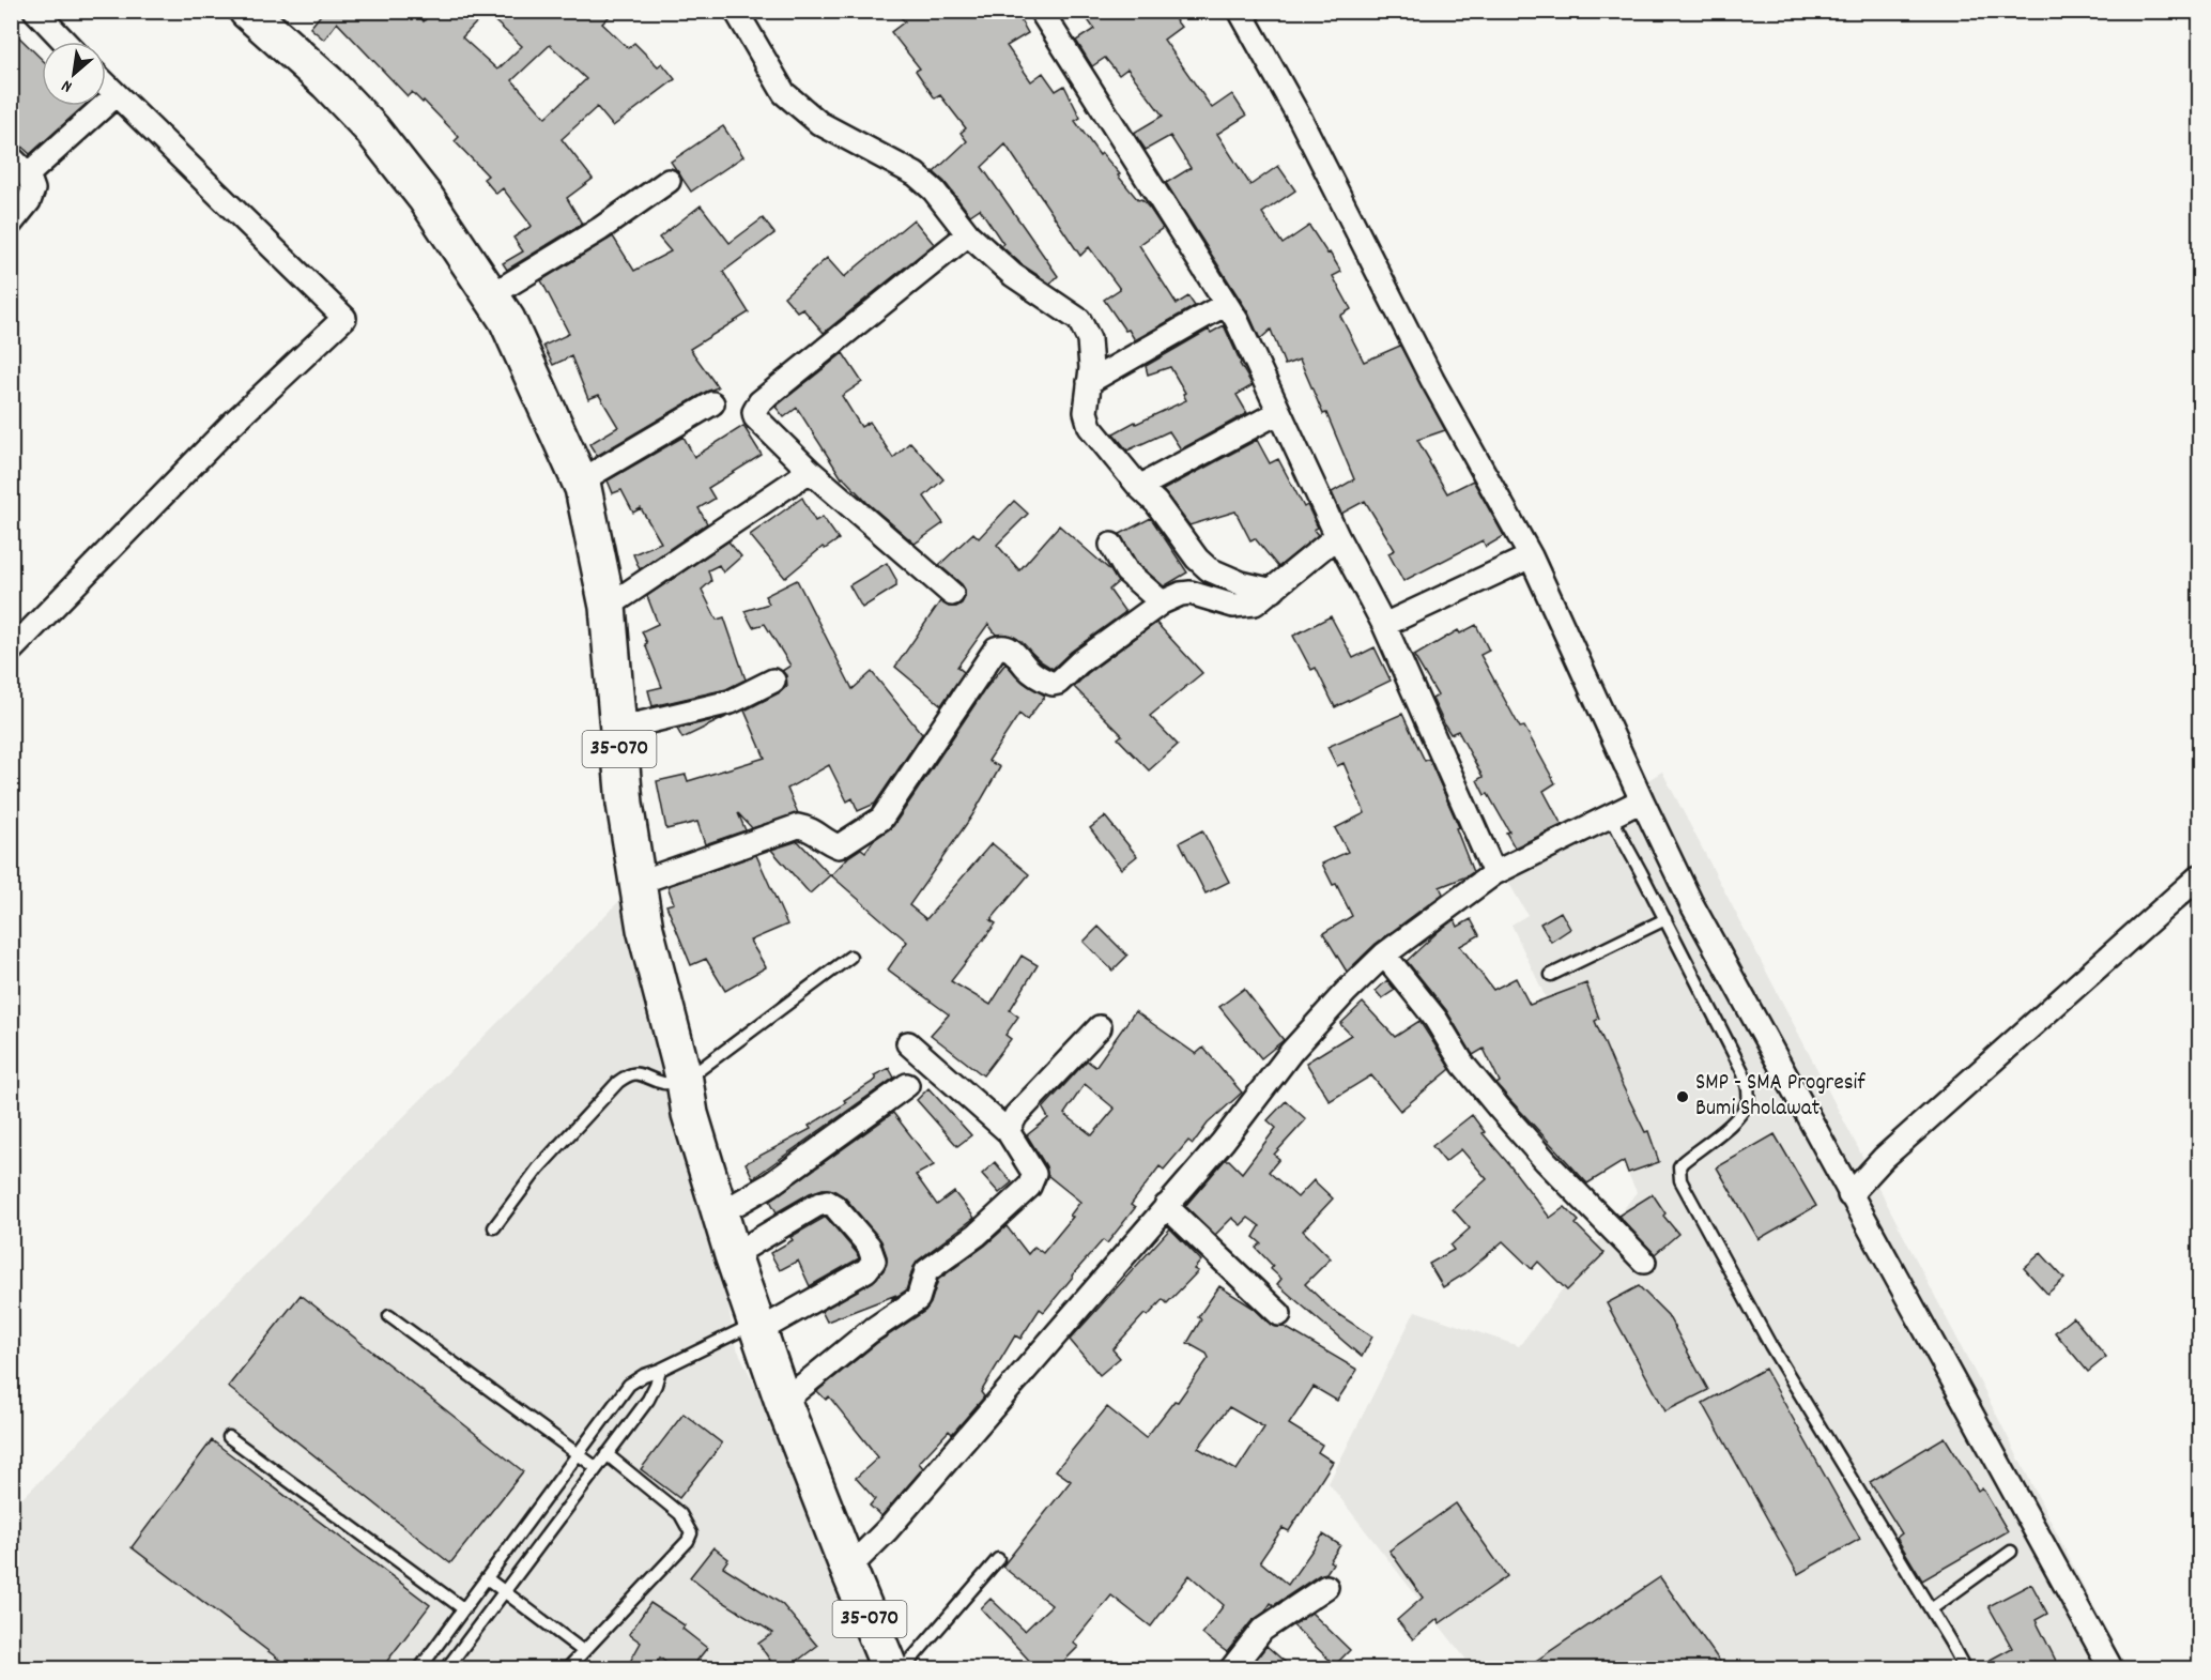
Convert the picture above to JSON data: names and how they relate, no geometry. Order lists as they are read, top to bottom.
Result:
{
  "streets": {
    "main road": ["35-070"]
  },
  "places": ["SMP - SMA Progresif Bumi Sholawat"],
  "north": "bottom left"
}
